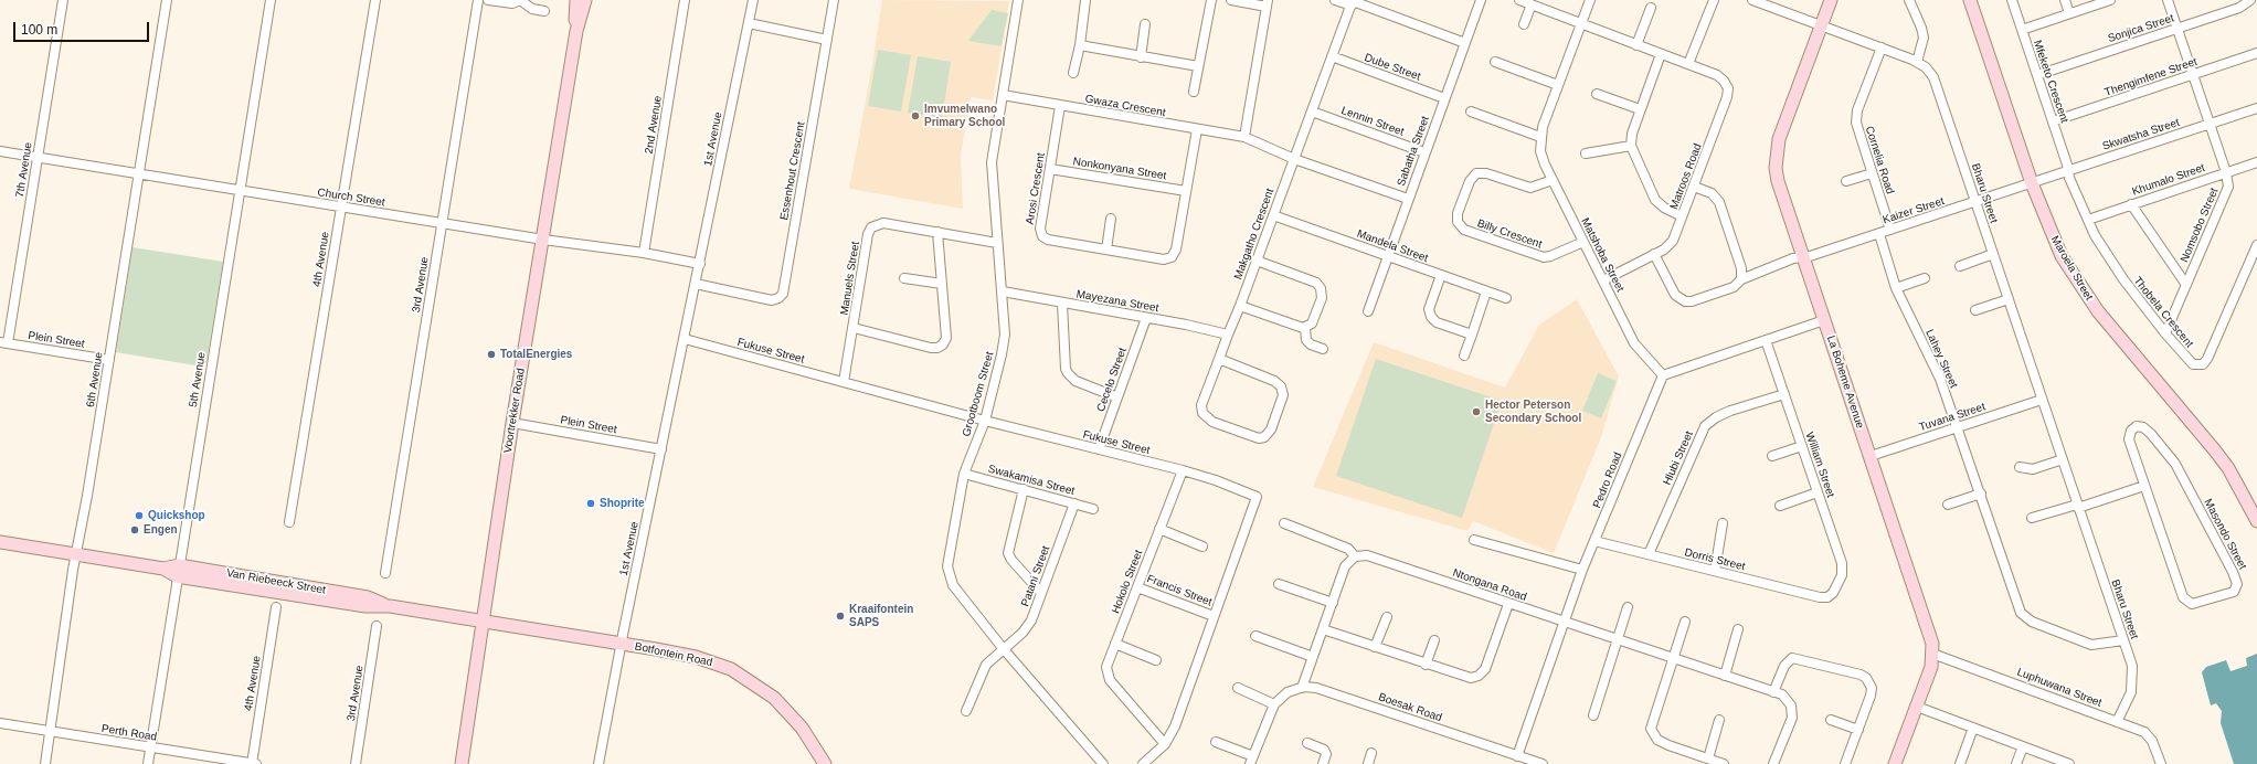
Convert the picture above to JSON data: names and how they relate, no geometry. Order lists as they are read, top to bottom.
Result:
{
  "streets": {
    "main road": [
      "Maroela Street",
      "La Boheme Avenue",
      "Voortrekker Road",
      "Van Riebeeck Street",
      "Botfontein Road"
    ],
    "street": [
      "Sonjica Street",
      "Dube Street",
      "Thengimfene Street",
      "Mfeketo Crescent",
      "Gwaza Crescent",
      "Lennin Street",
      "2nd Avenue",
      "Skwatsha Street",
      "1st Avenue",
      "Sabatha Street",
      "Cornelia Road",
      "Nonkonyana Street",
      "7th Avenue",
      "Essenhout Crescent",
      "Matroos Road",
      "Khumalo Street",
      "Arosi Crescent",
      "Bharu Street",
      "Church Street",
      "Kaizer Street",
      "Nomsobo Street",
      "Makgatho Crescent",
      "Billy Crescent",
      "Mandela Street",
      "Matshoba Street",
      "4th Avenue",
      "Manuels Street",
      "3rd Avenue",
      "Mayezana Street",
      "Thobela Crescent",
      "Plein Street",
      "Fukuse Street",
      "Lahey Street",
      "6th Avenue",
      "5th Avenue",
      "Cecelo Street",
      "Grootboom Street",
      "Tuvana Street",
      "Hlubi Street",
      "William Street",
      "Swakamisa Street",
      "Pedro Road",
      "Masondo Street",
      "Dorris Street",
      "Patani Street",
      "Hokolo Street",
      "Ntongana Road",
      "Francis Street",
      "Luphuwana Street",
      "Boesak Road",
      "Perth Road"
    ]
  },
  "crossings": [
    ["Sonjica Street", "Mfeketo Crescent"],
    ["Sonjica Street", "Nomsobo Street"],
    ["Dube Street", "Sabatha Street"],
    ["Dube Street", "Makgatho Crescent"],
    ["Thengimfene Street", "Mfeketo Crescent"],
    ["Thengimfene Street", "Nomsobo Street"],
    ["Mfeketo Crescent", "Skwatsha Street"],
    ["Mfeketo Crescent", "Thobela Crescent"],
    ["Gwaza Crescent", "Sabatha Street"],
    ["Gwaza Crescent", "Arosi Crescent"],
    ["Gwaza Crescent", "Makgatho Crescent"],
    ["Gwaza Crescent", "Grootboom Street"],
    ["Lennin Street", "Sabatha Street"],
    ["Lennin Street", "Makgatho Crescent"],
    ["2nd Avenue", "Church Street"],
    ["Skwatsha Street", "Kaizer Street"],
    ["Skwatsha Street", "Nomsobo Street"],
    ["Skwatsha Street", "Maroela Street"],
    ["Skwatsha Street", "Thobela Crescent"],
    ["1st Avenue", "Essenhout Crescent"],
    ["1st Avenue", "Church Street"],
    ["1st Avenue", "Plein Street"],
    ["1st Avenue", "Fukuse Street"],
    ["1st Avenue", "Botfontein Road"],
    ["Sabatha Street", "Mandela Street"],
    ["Cornelia Road", "Bharu Street"],
    ["Cornelia Road", "Kaizer Street"],
    ["Nonkonyana Street", "Arosi Crescent"],
    ["7th Avenue", "Church Street"],
    ["7th Avenue", "Plein Street"],
    ["Matroos Road", "Kaizer Street"],
    ["Matroos Road", "Matshoba Street"],
    ["Khumalo Street", "Nomsobo Street"],
    ["Khumalo Street", "Thobela Crescent"],
    ["Bharu Street", "Kaizer Street"],
    ["Bharu Street", "Lahey Street"],
    ["Bharu Street", "La Boheme Avenue"],
    ["Bharu Street", "Tuvana Street"],
    ["Bharu Street", "Luphuwana Street"],
    ["Church Street", "4th Avenue"],
    ["Church Street", "3rd Avenue"],
    ["Church Street", "6th Avenue"],
    ["Church Street", "5th Avenue"],
    ["Church Street", "Voortrekker Road"],
    ["Kaizer Street", "Maroela Street"],
    ["Kaizer Street", "Lahey Street"],
    ["Kaizer Street", "La Boheme Avenue"],
    ["Nomsobo Street", "Thobela Crescent"],
    ["Makgatho Crescent", "Mandela Street"],
    ["Makgatho Crescent", "Mayezana Street"],
    ["Billy Crescent", "Matshoba Street"],
    ["Matshoba Street", "Pedro Road"],
    ["4th Avenue", "Perth Road"],
    ["Manuels Street", "Fukuse Street"],
    ["Manuels Street", "Grootboom Street"],
    ["Mayezana Street", "Cecelo Street"],
    ["Mayezana Street", "Grootboom Street"],
    ["Plein Street", "6th Avenue"],
    ["Plein Street", "Voortrekker Road"],
    ["Fukuse Street", "Cecelo Street"],
    ["Fukuse Street", "Grootboom Street"],
    ["Fukuse Street", "Hokolo Street"],
    ["Fukuse Street", "Francis Street"],
    ["Lahey Street", "Tuvana Street"],
    ["6th Avenue", "Van Riebeeck Street"],
    ["6th Avenue", "Perth Road"],
    ["5th Avenue", "Van Riebeeck Street"],
    ["5th Avenue", "Perth Road"],
    ["La Boheme Avenue", "Tuvana Street"],
    ["La Boheme Avenue", "Luphuwana Street"],
    ["Grootboom Street", "Swakamisa Street"],
    ["Grootboom Street", "Patani Street"],
    ["Voortrekker Road", "Van Riebeeck Street"],
    ["Voortrekker Road", "Botfontein Road"],
    ["Hlubi Street", "William Street"],
    ["Hlubi Street", "Dorris Street"],
    ["William Street", "Dorris Street"],
    ["Swakamisa Street", "Patani Street"],
    ["Pedro Road", "Dorris Street"],
    ["Pedro Road", "Ntongana Road"],
    ["Pedro Road", "Boesak Road"],
    ["Van Riebeeck Street", "Botfontein Road"],
    ["Hokolo Street", "Francis Street"]
  ],
  "places": [
    "Imvumelwano Primary School",
    "TotalEnergies",
    "Hector Peterson Secondary School",
    "Shoprite",
    "Quickshop",
    "Engen",
    "Kraaifontein SAPS"
  ],
  "scale_bar": "100 m"
}
